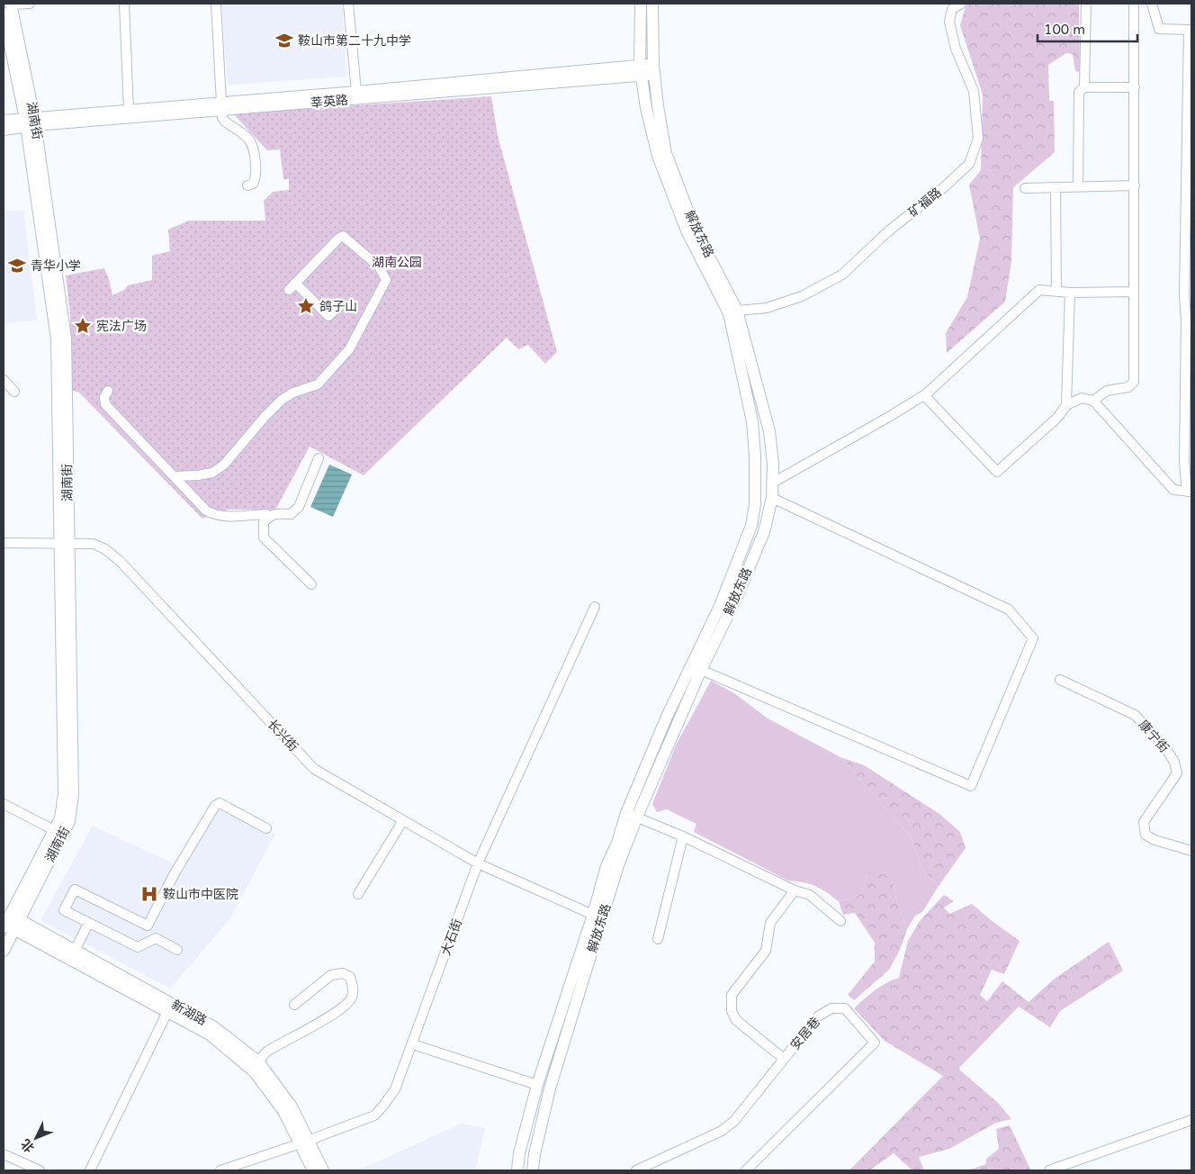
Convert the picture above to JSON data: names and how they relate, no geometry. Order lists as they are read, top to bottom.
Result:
{
  "streets": {
    "main road": [
      "莘英路",
      "湖南街",
      "解放东路",
      "新湖路"
    ],
    "street": [
      "矿福路",
      "长兴街",
      "康宁街",
      "大石街",
      "安居巷"
    ]
  },
  "crossings": [
    ["莘英路", "湖南街"],
    ["莘英路", "解放东路"],
    ["湖南街", "长兴街"],
    ["湖南街", "新湖路"],
    ["矿福路", "解放东路"],
    ["解放东路", "长兴街"],
    ["长兴街", "大石街"],
    ["大石街", "新湖路"]
  ],
  "parks": ["湖南公园"],
  "places": {
    "school or university": ["鞍山市第二十九中学", "青华小学"],
    "place": ["鸽子山", "宪法广场"],
    "hospital": ["鞍山市中医院"]
  },
  "scale_bar": "100 m",
  "north": "bottom left"
}
